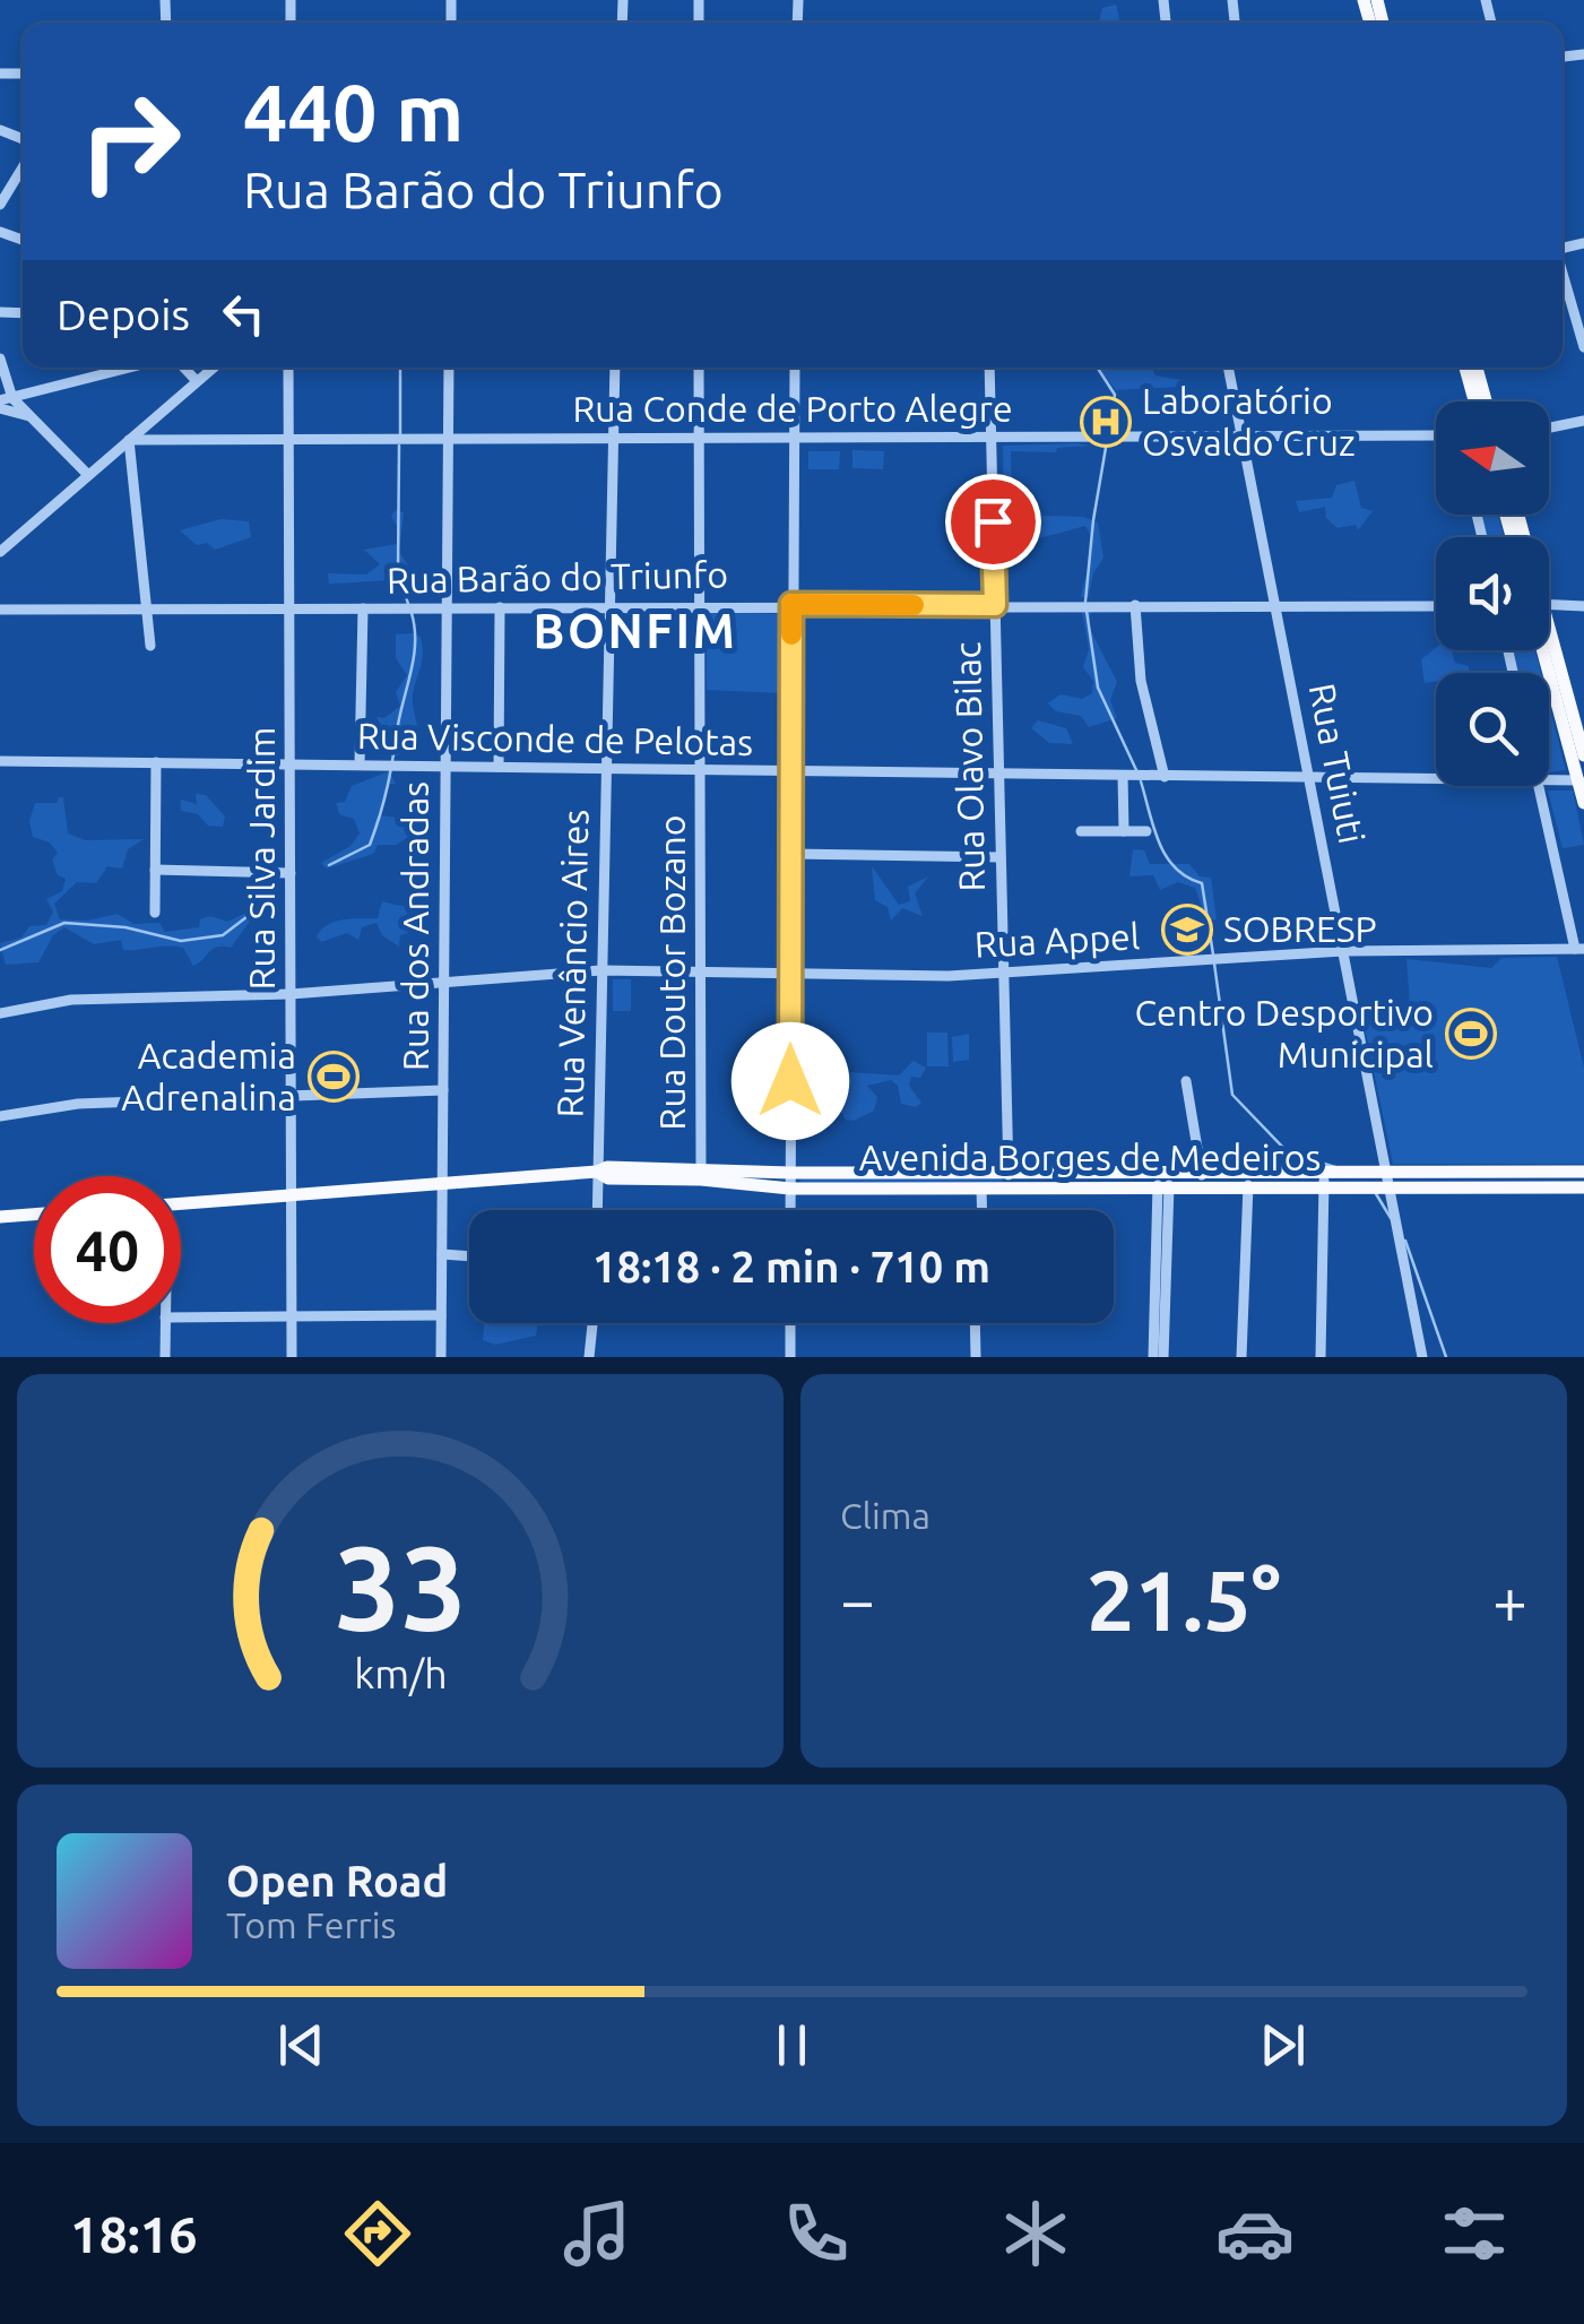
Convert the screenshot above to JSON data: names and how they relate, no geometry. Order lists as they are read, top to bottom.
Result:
{
  "streets": {
    "main road": ["Avenida Borges de Medeiros"],
    "street": [
      "Rua Conde de Porto Alegre",
      "Rua Barão do Triunfo",
      "Rua Visconde de Pelotas",
      "Rua Tuiuti",
      "Rua Olavo Bilac",
      "Rua Silva Jardim",
      "Rua dos Andradas",
      "Rua Appel",
      "Rua Venâncio Aires",
      "Rua Doutor Bozano"
    ]
  },
  "crossings": [
    ["Rua Conde de Porto Alegre", "Rua Tuiuti"],
    ["Rua Conde de Porto Alegre", "Rua Olavo Bilac"],
    ["Rua Conde de Porto Alegre", "Rua Silva Jardim"],
    ["Rua Conde de Porto Alegre", "Rua dos Andradas"],
    ["Rua Conde de Porto Alegre", "Rua Venâncio Aires"],
    ["Rua Conde de Porto Alegre", "Rua Doutor Bozano"],
    ["Rua Barão do Triunfo", "Rua Tuiuti"],
    ["Rua Barão do Triunfo", "Rua Olavo Bilac"],
    ["Rua Barão do Triunfo", "Rua Silva Jardim"],
    ["Rua Barão do Triunfo", "Rua dos Andradas"],
    ["Rua Barão do Triunfo", "Rua Venâncio Aires"],
    ["Rua Barão do Triunfo", "Rua Doutor Bozano"],
    ["Rua Visconde de Pelotas", "Rua Tuiuti"],
    ["Rua Visconde de Pelotas", "Rua Olavo Bilac"],
    ["Rua Visconde de Pelotas", "Rua Silva Jardim"],
    ["Rua Visconde de Pelotas", "Rua dos Andradas"],
    ["Rua Visconde de Pelotas", "Rua Venâncio Aires"],
    ["Rua Visconde de Pelotas", "Rua Doutor Bozano"],
    ["Rua Tuiuti", "Rua Appel"],
    ["Rua Tuiuti", "Avenida Borges de Medeiros"],
    ["Rua Olavo Bilac", "Rua Appel"],
    ["Rua Olavo Bilac", "Avenida Borges de Medeiros"],
    ["Rua Silva Jardim", "Rua Appel"],
    ["Rua Silva Jardim", "Avenida Borges de Medeiros"],
    ["Rua dos Andradas", "Rua Appel"],
    ["Rua dos Andradas", "Avenida Borges de Medeiros"],
    ["Rua Appel", "Rua Venâncio Aires"],
    ["Rua Appel", "Rua Doutor Bozano"],
    ["Rua Venâncio Aires", "Avenida Borges de Medeiros"],
    ["Rua Doutor Bozano", "Avenida Borges de Medeiros"]
  ],
  "districts": ["BONFIM"],
  "places": {
    "hospital": ["Laboratório Osvaldo Cruz"],
    "school or university": ["SOBRESP"],
    "sports": ["Centro Desportivo Municipal", "Academia Adrenalina"]
  },
  "north": "left",
  "page": {
    "turn": ["440 m", "Rua Barão do Triunfo"],
    "then": "Depois",
    "limit": "40",
    "trip": "18:18 · 2 min · 710 m",
    "tile": "Clima",
    "heat": ["−", "21.5°", "+"],
    "song": ["Open Road", "Tom Ferris"],
    "tabs": "18:16",
    "gauge": ["33", "km/h"]
  }
}
